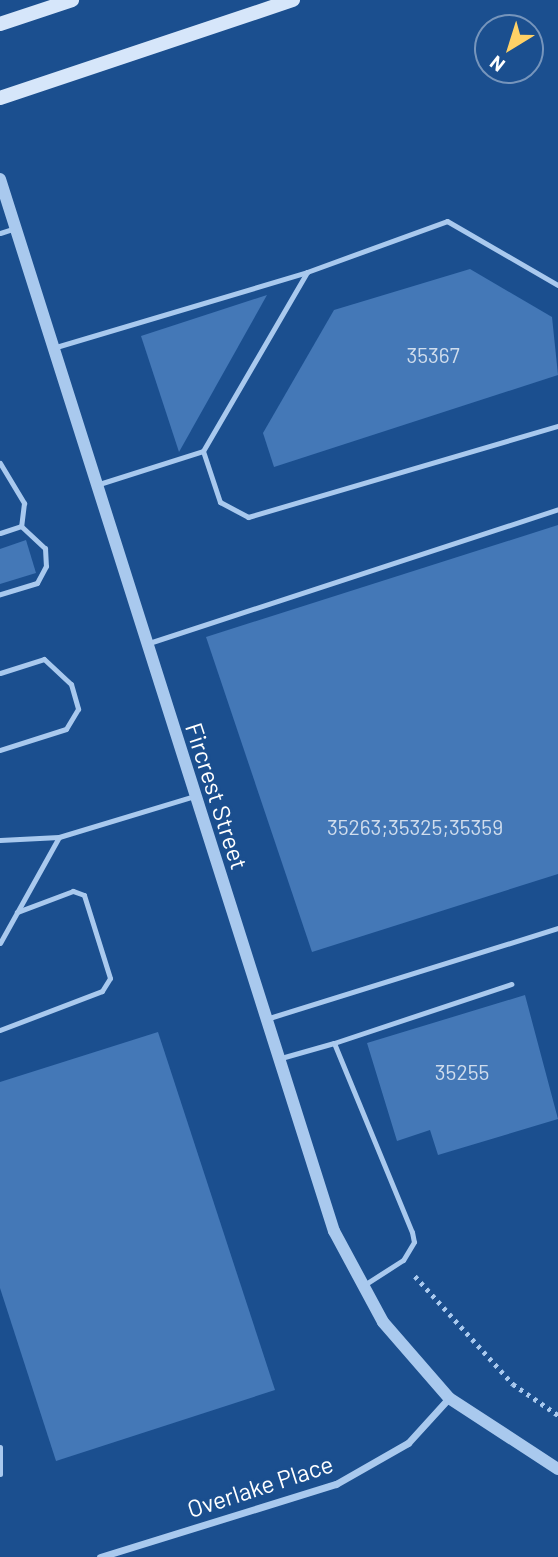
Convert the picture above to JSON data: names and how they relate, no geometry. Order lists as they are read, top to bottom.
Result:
{
  "streets": {
    "street": ["Fircrest Street", "Overlake Place"]
  },
  "crossings": [
    ["Fircrest Street", "Overlake Place"]
  ],
  "house_numbers": ["35367", "35263;35325;35359", "35255"],
  "north": "bottom left"
}
